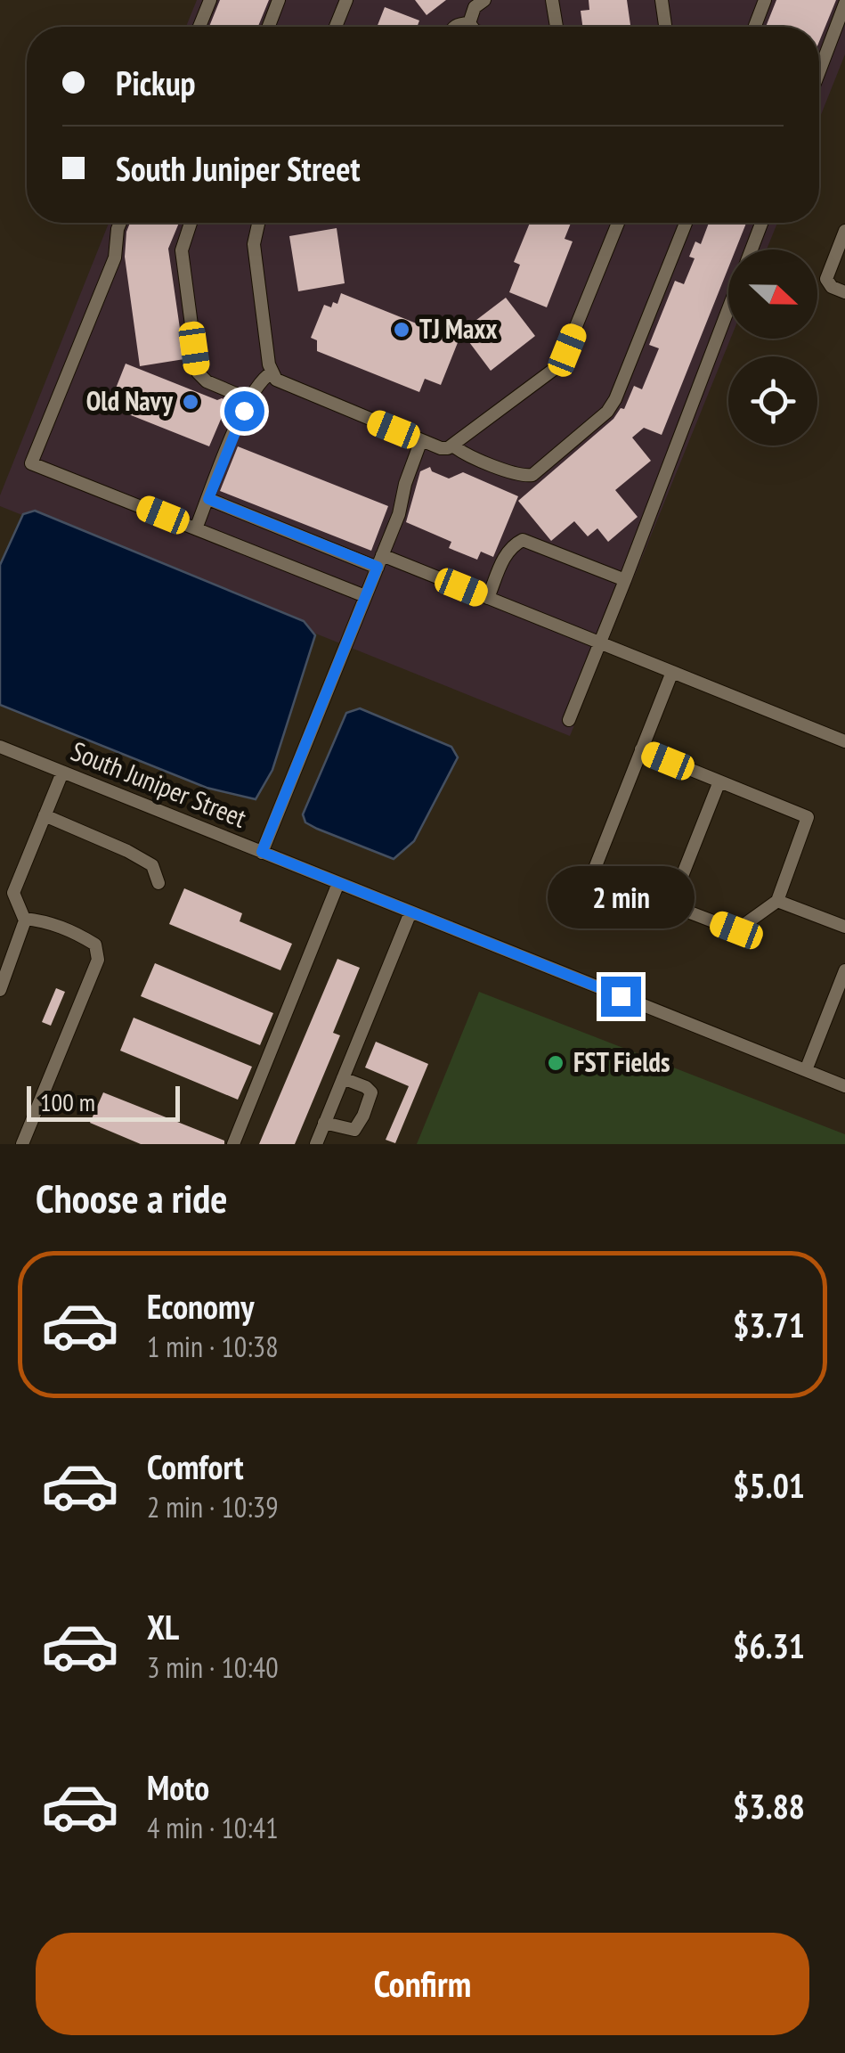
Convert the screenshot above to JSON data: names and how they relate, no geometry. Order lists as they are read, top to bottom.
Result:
{
  "streets": {
    "street": ["South Juniper Street"]
  },
  "places": ["TJ Maxx", "Old Navy", "FST Fields"],
  "scale_bar": "100 m",
  "north": "right",
  "page": {
    "banner": ["Pickup", "South Juniper Street"],
    "bubble": "2 min",
    "scale": "100 m",
    "heading": "Choose a ride",
    "list": [
      {
        "name": "Economy",
        "note": "1 min · 10:38",
        "value": "$3.71"
      },
      {
        "name": "Comfort",
        "note": "2 min · 10:39",
        "value": "$5.01"
      },
      {
        "name": "XL",
        "note": "3 min · 10:40",
        "value": "$6.31"
      },
      {
        "name": "Moto",
        "note": "4 min · 10:41",
        "value": "$3.88"
      }
    ],
    "buttons": "Confirm"
  }
}
